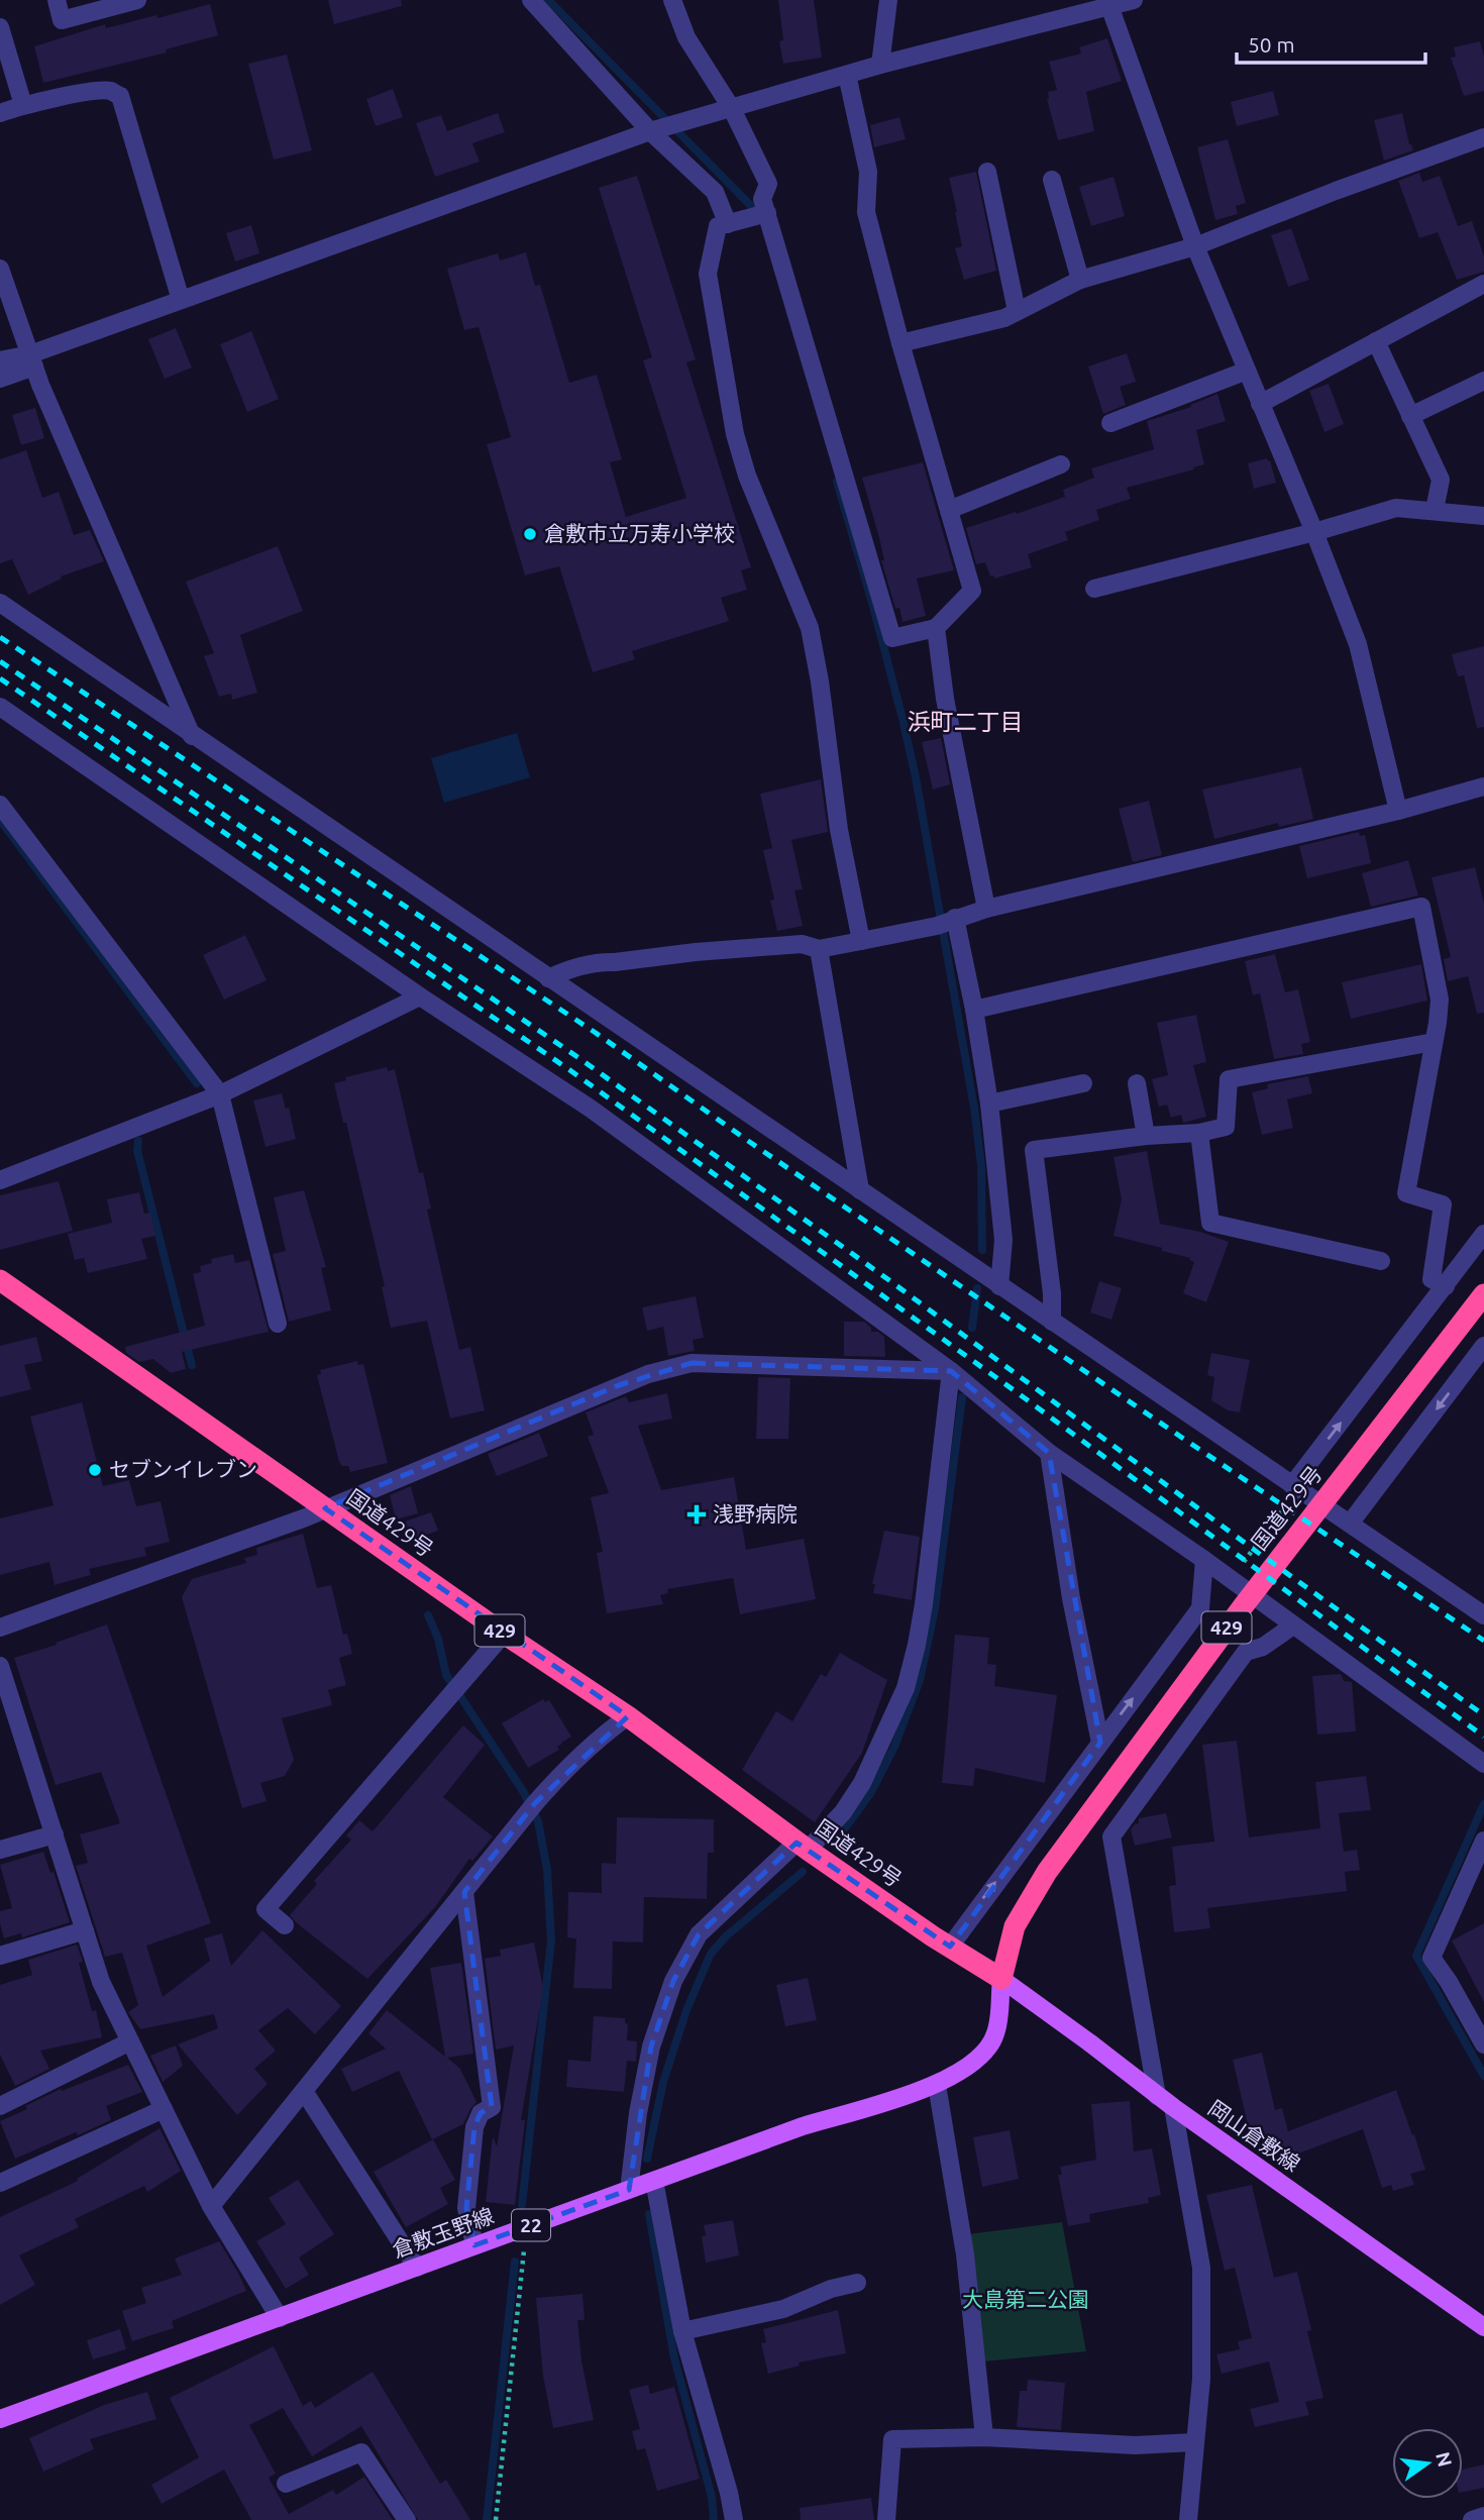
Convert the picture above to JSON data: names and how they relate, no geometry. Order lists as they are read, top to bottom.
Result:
{
  "streets": {
    "highway": ["国道429号", "429"],
    "main road": ["岡山倉敷線", "22", "倉敷玉野線"]
  },
  "crossings": [
    ["国道429号", "岡山倉敷線"],
    ["国道429号", "倉敷玉野線"],
    ["岡山倉敷線", "倉敷玉野線"]
  ],
  "districts": ["浜町二丁目"],
  "parks": ["大島第二公園"],
  "places": {
    "other": ["倉敷市立万寿小学校", "セブンイレブン"],
    "health": ["浅野病院"]
  },
  "scale_bar": "50 m",
  "north": "right"
}
